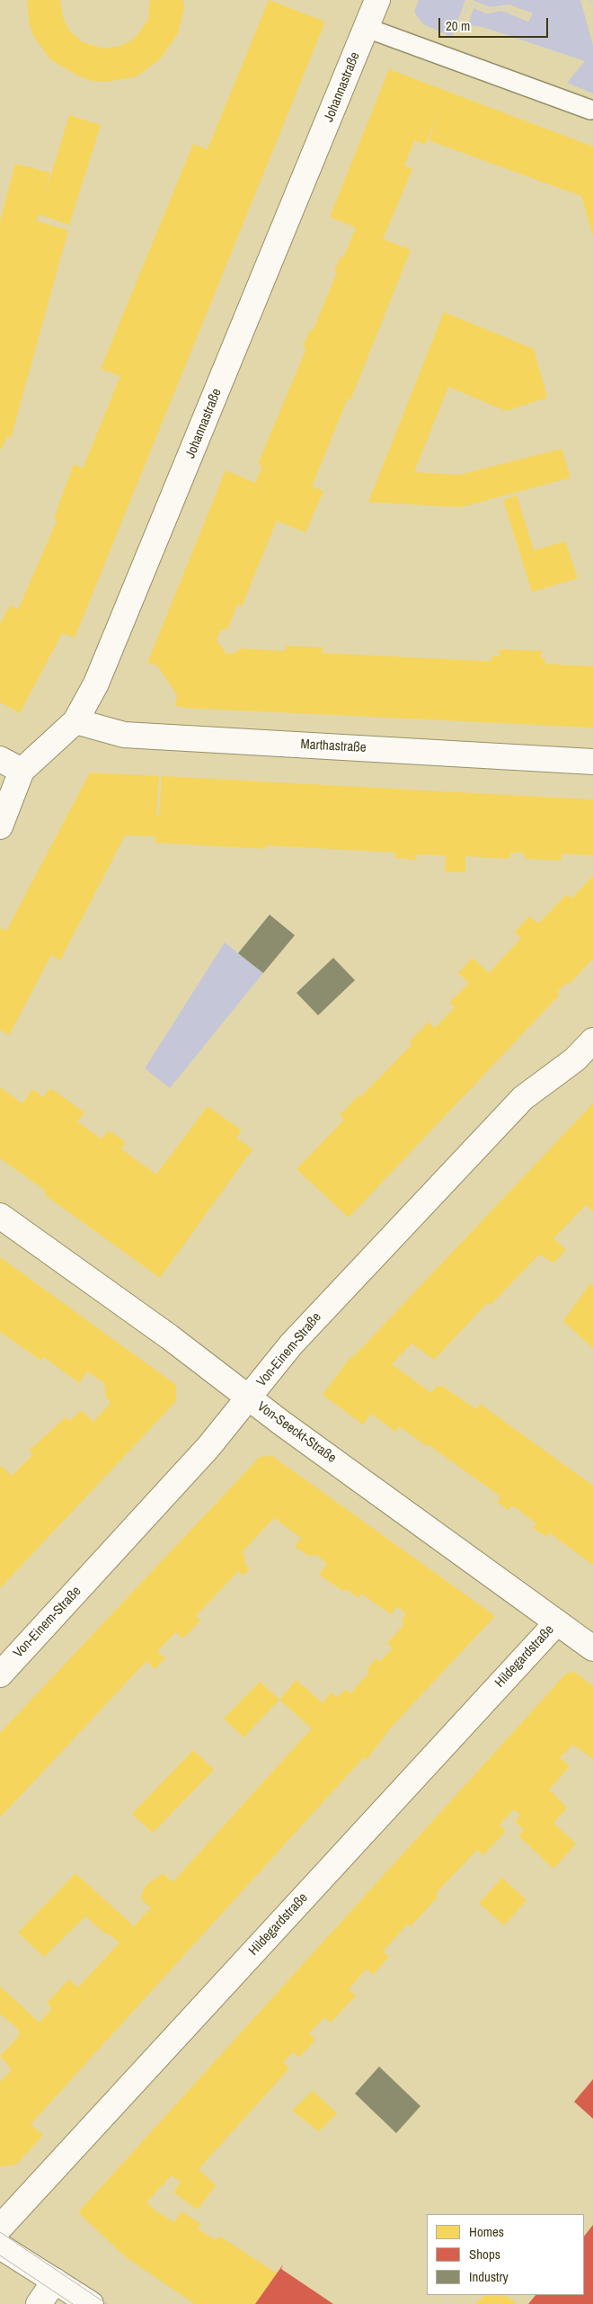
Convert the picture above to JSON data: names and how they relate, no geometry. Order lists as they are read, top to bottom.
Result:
{
  "streets": {
    "street": [
      "Johannastraße",
      "Marthastraße",
      "Von-Einem-Straße",
      "Von-Seeckt-Straße",
      "Hildegardstraße"
    ]
  },
  "crossings": [
    ["Johannastraße", "Marthastraße"],
    ["Von-Einem-Straße", "Von-Seeckt-Straße"],
    ["Von-Seeckt-Straße", "Hildegardstraße"]
  ],
  "legend": ["Homes", "Shops", "Industry"],
  "scale_bar": "20 m"
}
